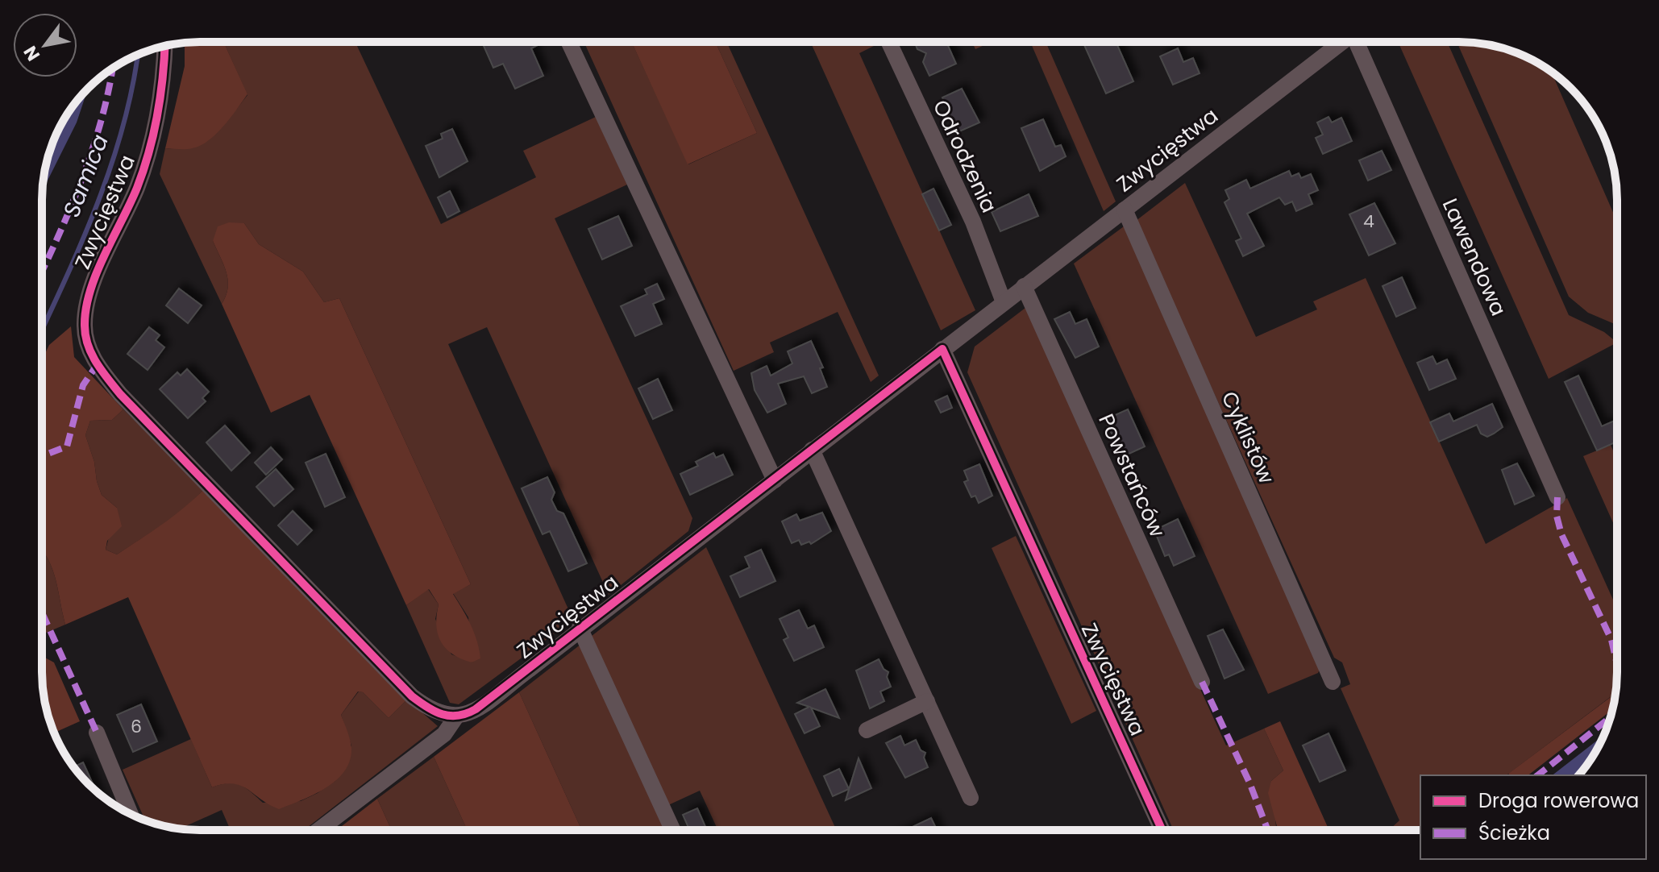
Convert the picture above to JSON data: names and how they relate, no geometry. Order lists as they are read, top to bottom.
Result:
{
  "streets": {
    "street": [
      "Zwycięstwa",
      "Odrodzenia",
      "Lawendowa",
      "Cyklistów",
      "Powstańców"
    ]
  },
  "crossings": [
    ["Zwycięstwa", "Odrodzenia"],
    ["Zwycięstwa", "Cyklistów"],
    ["Zwycięstwa", "Powstańców"]
  ],
  "water": ["Samica"],
  "house_numbers": ["4", "6"],
  "legend": ["Droga rowerowa", "Ścieżka"],
  "north": "bottom left"
}
